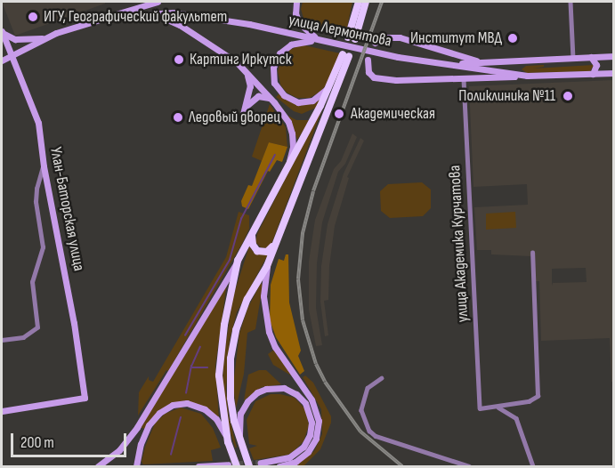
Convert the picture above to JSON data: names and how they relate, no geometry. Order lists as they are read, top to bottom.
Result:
{
  "streets": {
    "main road": ["улица Лермонтова", "Улан-Баторская улица"],
    "street": ["улица Академика Курчатова"]
  },
  "crossings": [
    ["улица Лермонтова", "Улан-Баторская улица"]
  ],
  "places": [
    "ИГУ, Географический факультет",
    "Институт МВД",
    "Картинг Иркутск",
    "Поликлиника №11",
    "Академическая",
    "Ледовый дворец"
  ],
  "scale_bar": "200 m"
}
